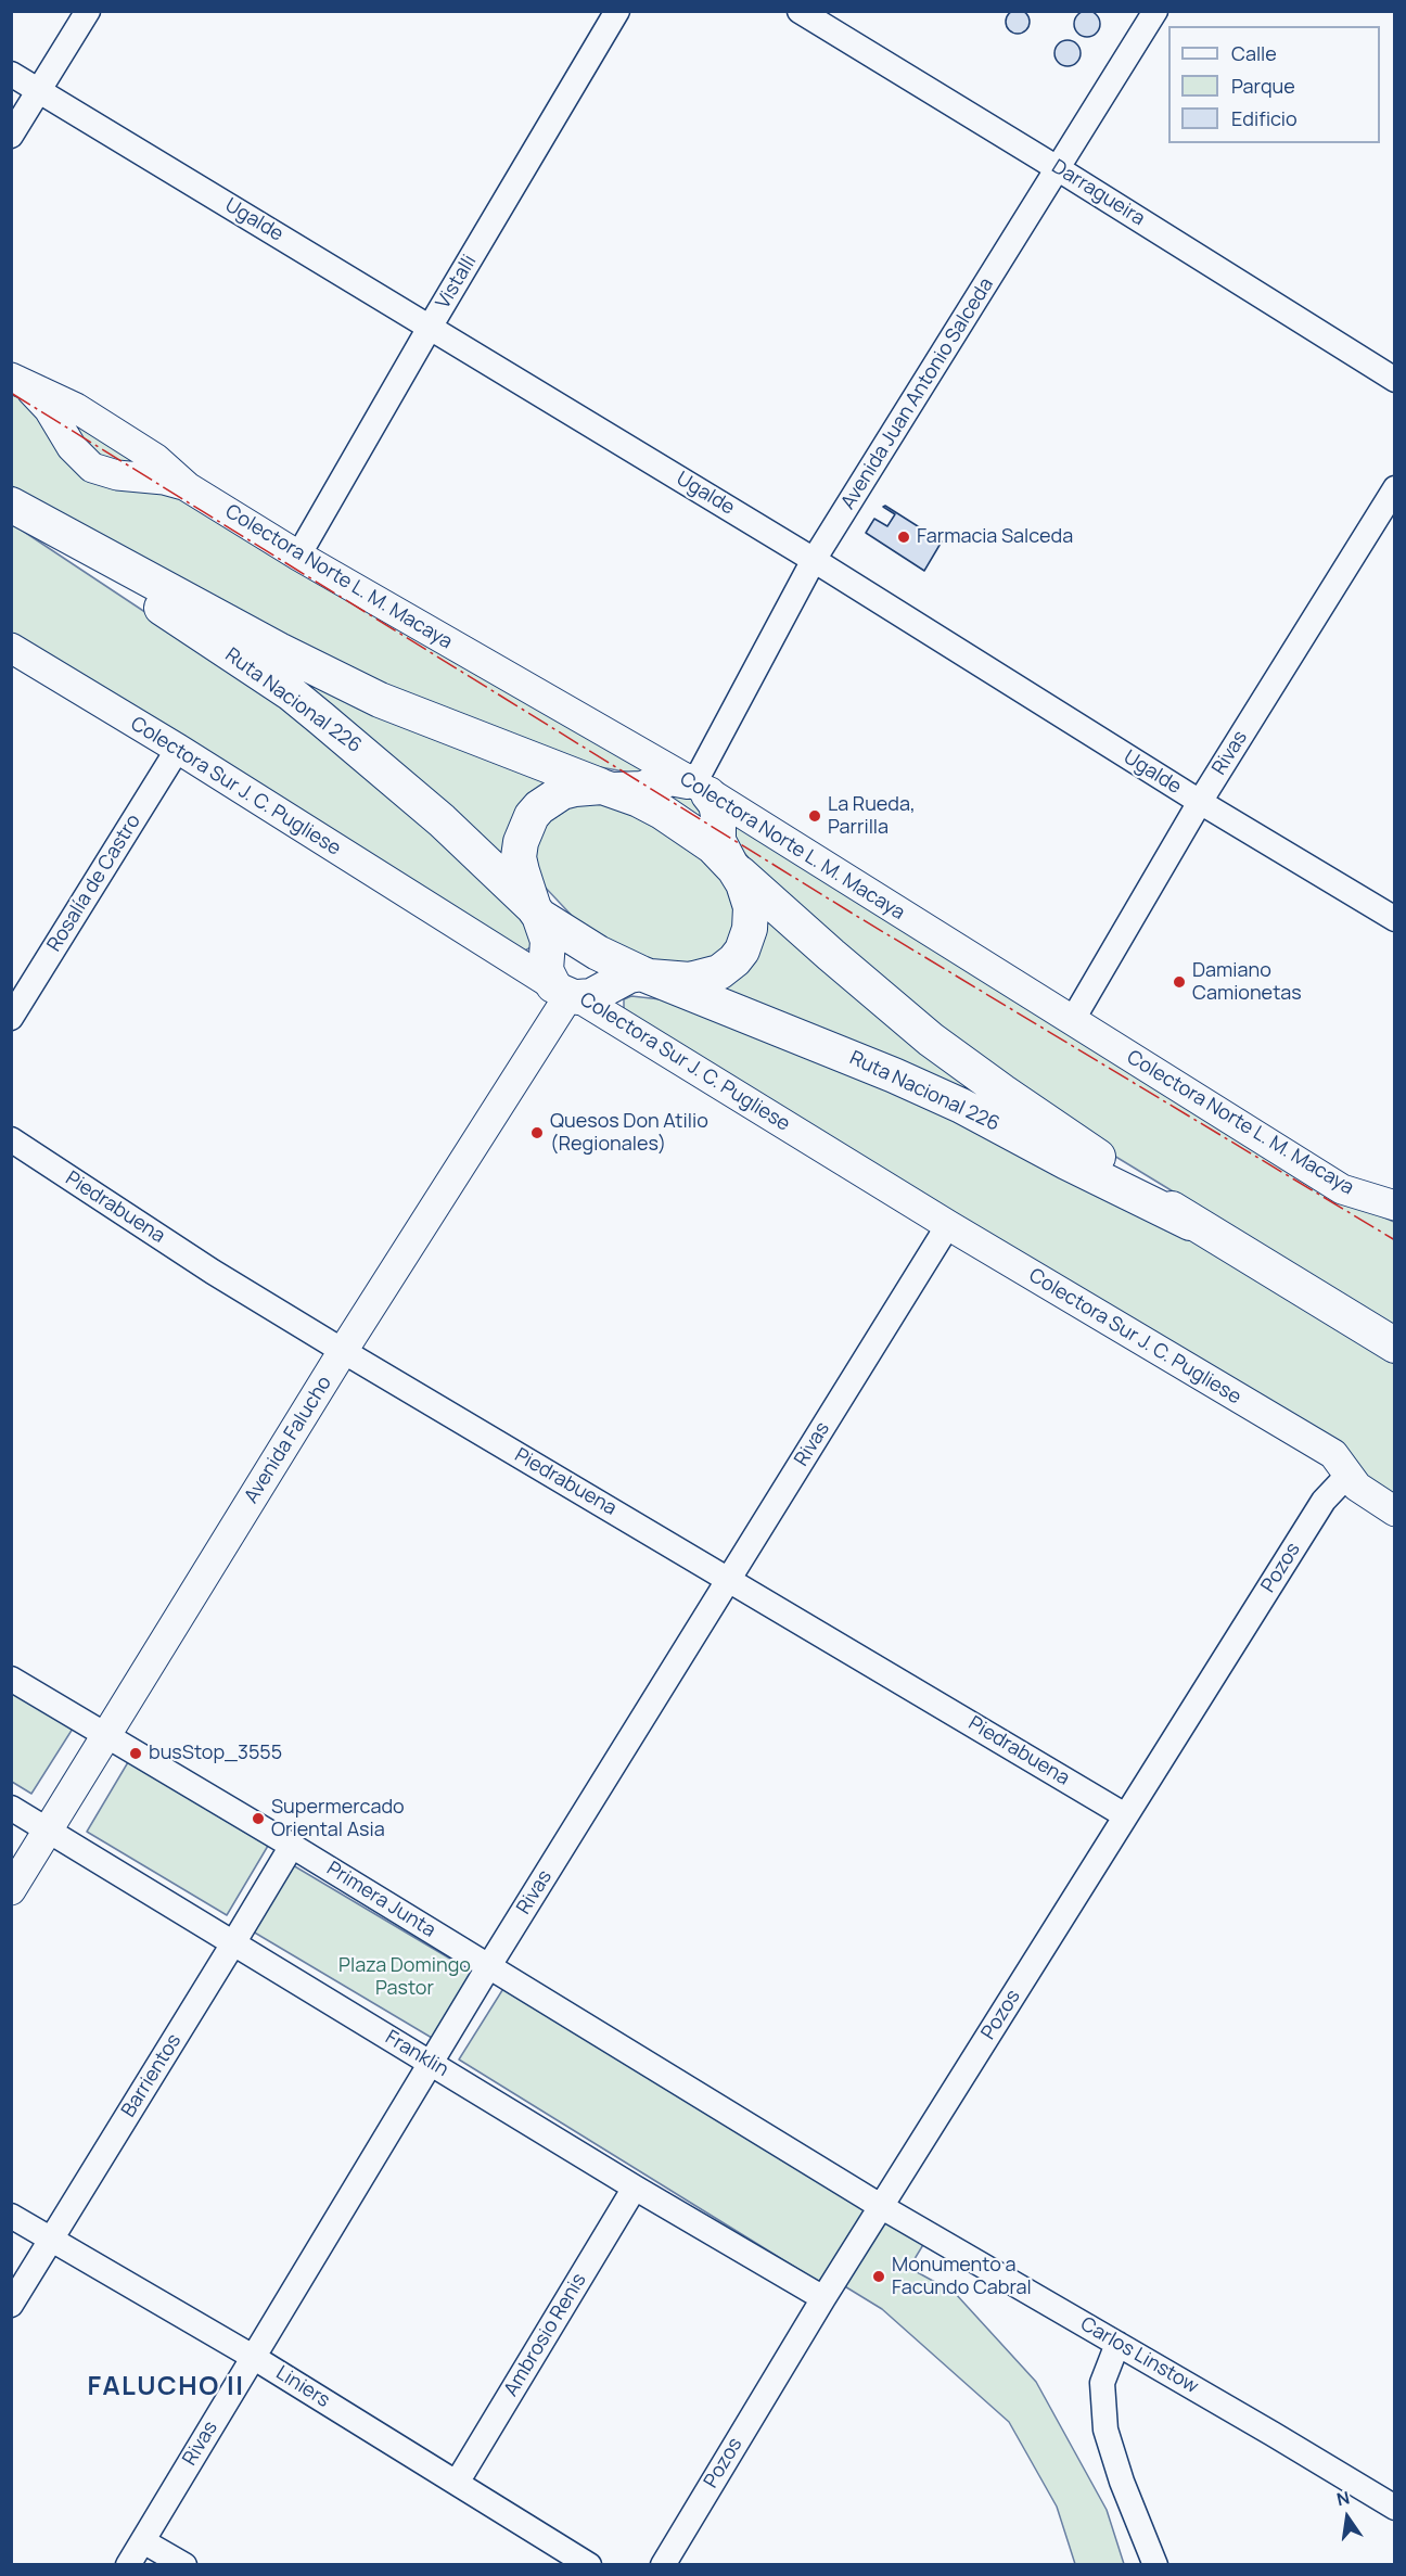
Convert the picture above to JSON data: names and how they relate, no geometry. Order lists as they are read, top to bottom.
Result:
{
  "streets": {
    "highway": ["Ruta Nacional 226"],
    "main road": ["Colectora Norte L. M. Macaya", "Colectora Sur J. C. Pugliese", "Avenida Falucho"],
    "street": [
      "Darragueira",
      "Ugalde",
      "Vistalli",
      "Avenida Juan Antonio Salceda",
      "Rivas",
      "Rosalía de Castro",
      "Piedrabuena",
      "Pozos",
      "Primera Junta",
      "Franklin",
      "Barrientos",
      "Ambrosio Renis",
      "Carlos Linstow",
      "Liniers"
    ]
  },
  "crossings": [
    ["Darragueira", "Avenida Juan Antonio Salceda"],
    ["Ugalde", "Vistalli"],
    ["Ugalde", "Avenida Juan Antonio Salceda"],
    ["Ugalde", "Rivas"],
    ["Vistalli", "Colectora Norte L. M. Macaya"],
    ["Avenida Juan Antonio Salceda", "Colectora Norte L. M. Macaya"],
    ["Colectora Norte L. M. Macaya", "Rivas"],
    ["Rivas", "Colectora Sur J. C. Pugliese"],
    ["Rivas", "Piedrabuena"],
    ["Rivas", "Primera Junta"],
    ["Rivas", "Franklin"],
    ["Rivas", "Liniers"],
    ["Colectora Sur J. C. Pugliese", "Rosalía de Castro"],
    ["Colectora Sur J. C. Pugliese", "Avenida Falucho"],
    ["Colectora Sur J. C. Pugliese", "Pozos"],
    ["Piedrabuena", "Avenida Falucho"],
    ["Piedrabuena", "Pozos"],
    ["Avenida Falucho", "Primera Junta"],
    ["Avenida Falucho", "Franklin"],
    ["Pozos", "Primera Junta"],
    ["Pozos", "Franklin"],
    ["Pozos", "Carlos Linstow"],
    ["Primera Junta", "Barrientos"],
    ["Primera Junta", "Carlos Linstow"],
    ["Franklin", "Barrientos"],
    ["Franklin", "Ambrosio Renis"],
    ["Barrientos", "Liniers"],
    ["Ambrosio Renis", "Liniers"]
  ],
  "districts": ["FALUCHO II"],
  "parks": ["Plaza Domingo Pastor"],
  "places": [
    "Farmacia Salceda",
    "La Rueda, Parrilla",
    "Damiano Camionetas",
    "Quesos Don Atilio (Regionales)",
    "busStop_3555",
    "Supermercado Oriental Asia",
    "Monumento a Facundo Cabral"
  ],
  "legend": ["Calle", "Parque", "Edificio"],
  "north": "top"
}
